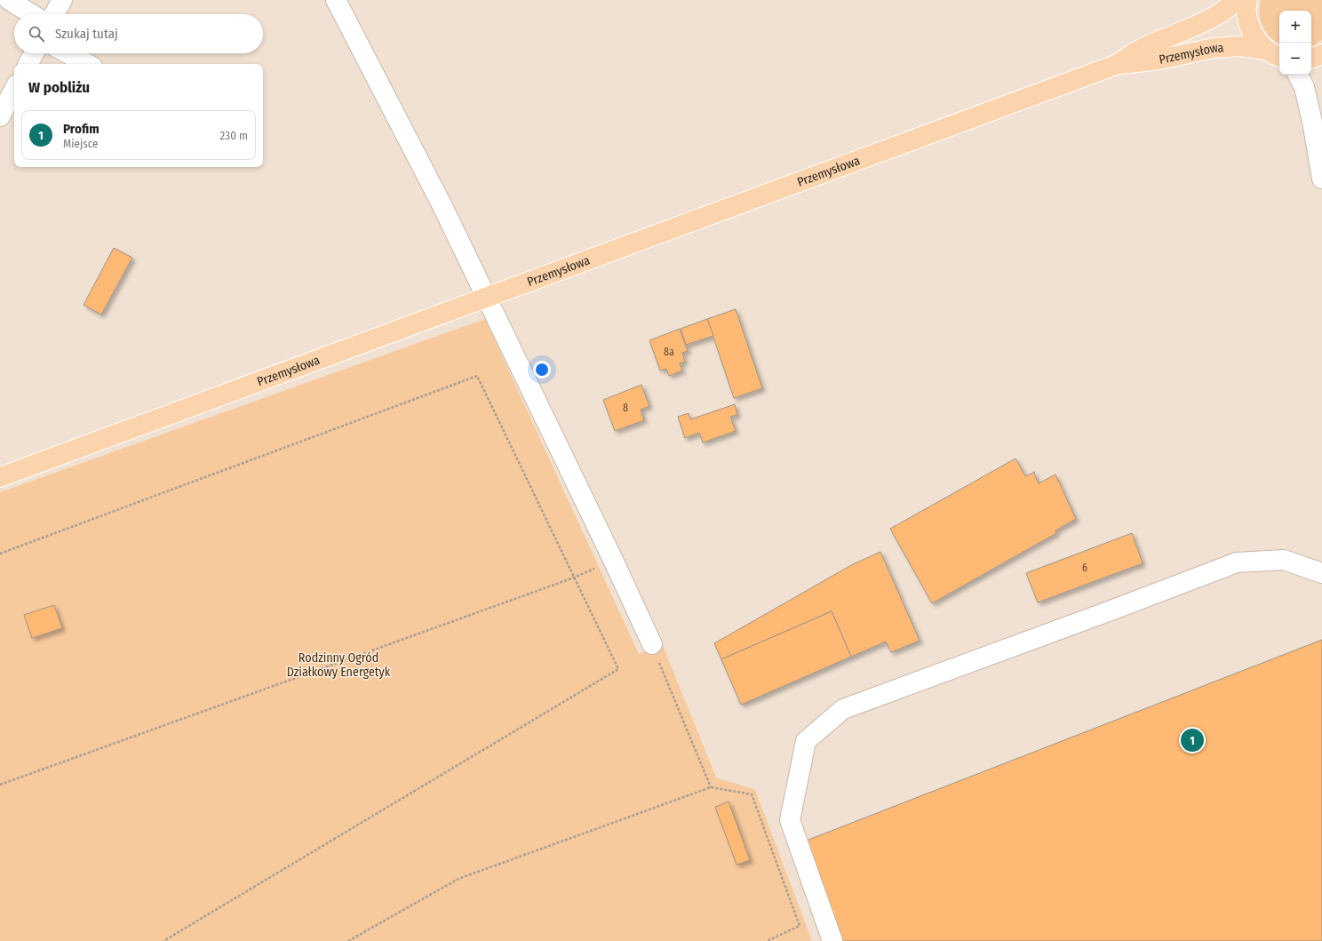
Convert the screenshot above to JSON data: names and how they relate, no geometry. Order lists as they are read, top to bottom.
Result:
{
  "streets": {
    "main road": ["Przemysłowa"]
  },
  "parks": ["Rodzinny Ogród Działkowy Energetyk"],
  "house_numbers": ["8a", "8", "6"],
  "page": {
    "map_buttons": ["+", "−"],
    "search": "Szukaj tutaj",
    "heading": "W pobliżu",
    "list": [
      {
        "mark": "1",
        "name": "Profim",
        "note": "Miejsce",
        "value": "230 m"
      }
    ],
    "pins": "1"
  }
}
